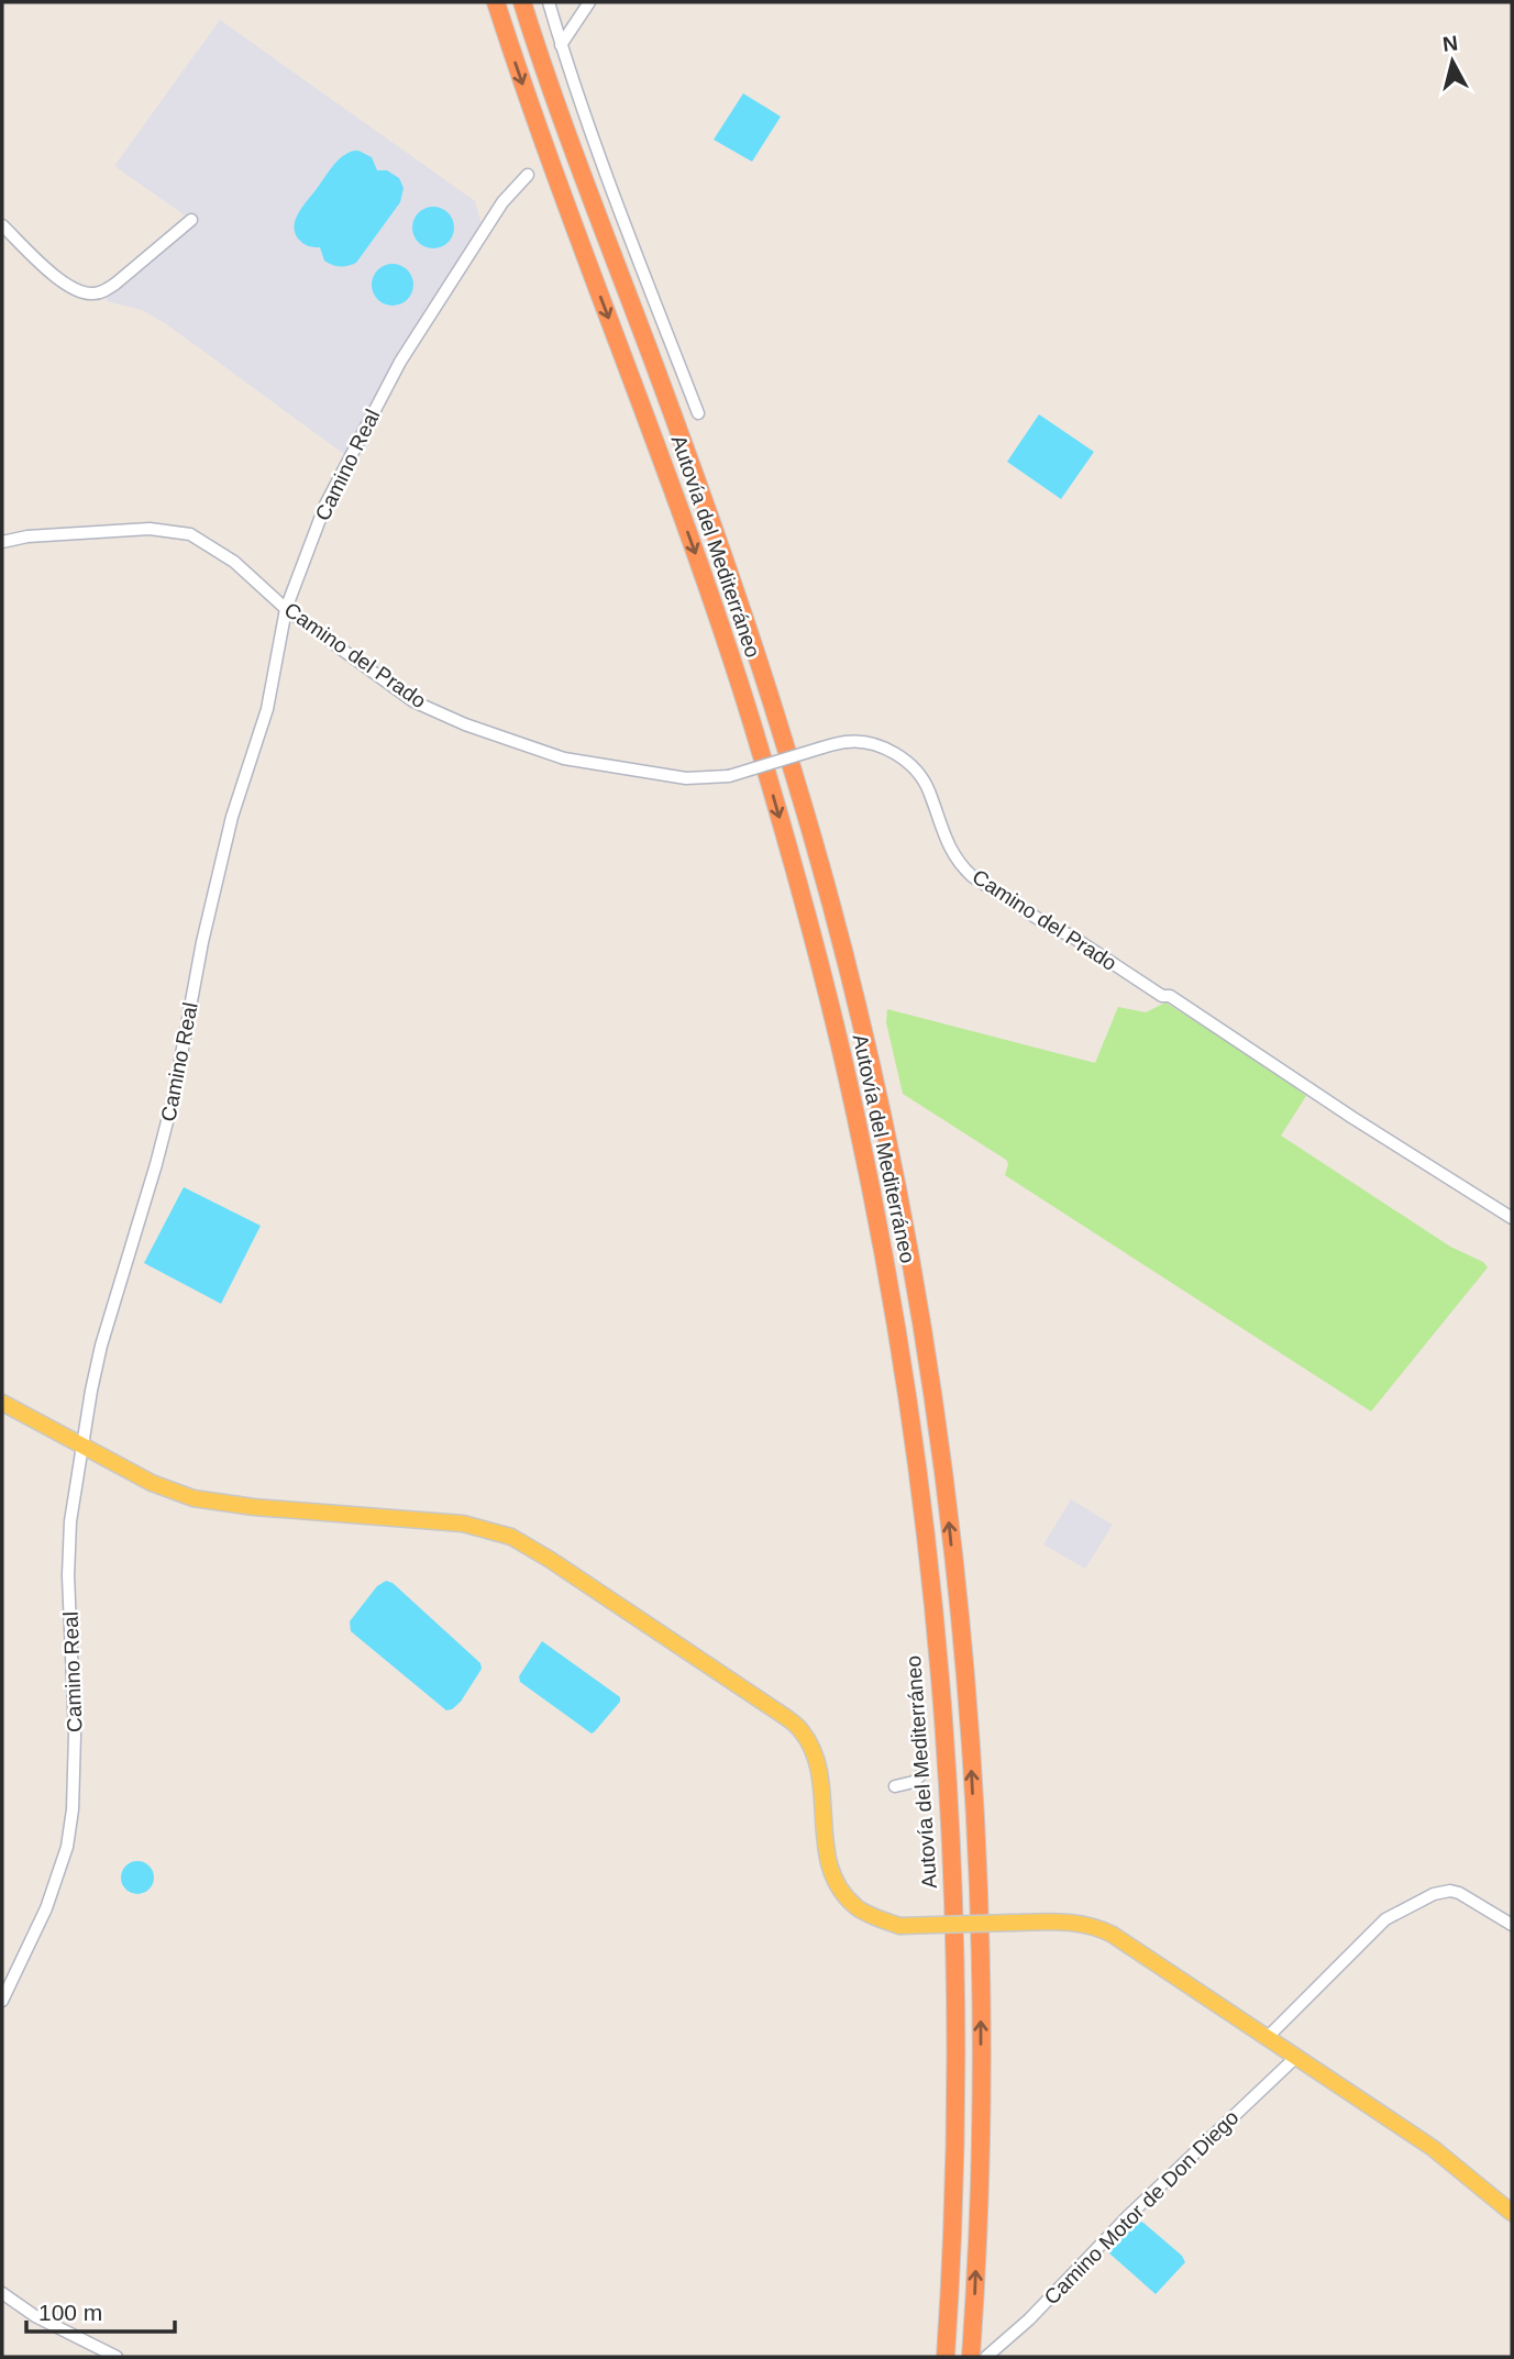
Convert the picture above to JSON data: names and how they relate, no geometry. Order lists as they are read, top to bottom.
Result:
{
  "streets": {
    "highway": ["Autovía del Mediterráneo"],
    "street": ["Camino Real", "Camino del Prado", "Camino Motor de Don Diego"]
  },
  "crossings": [
    ["Camino Real", "Camino del Prado"]
  ],
  "scale_bar": "100 m",
  "north": "top"
}
